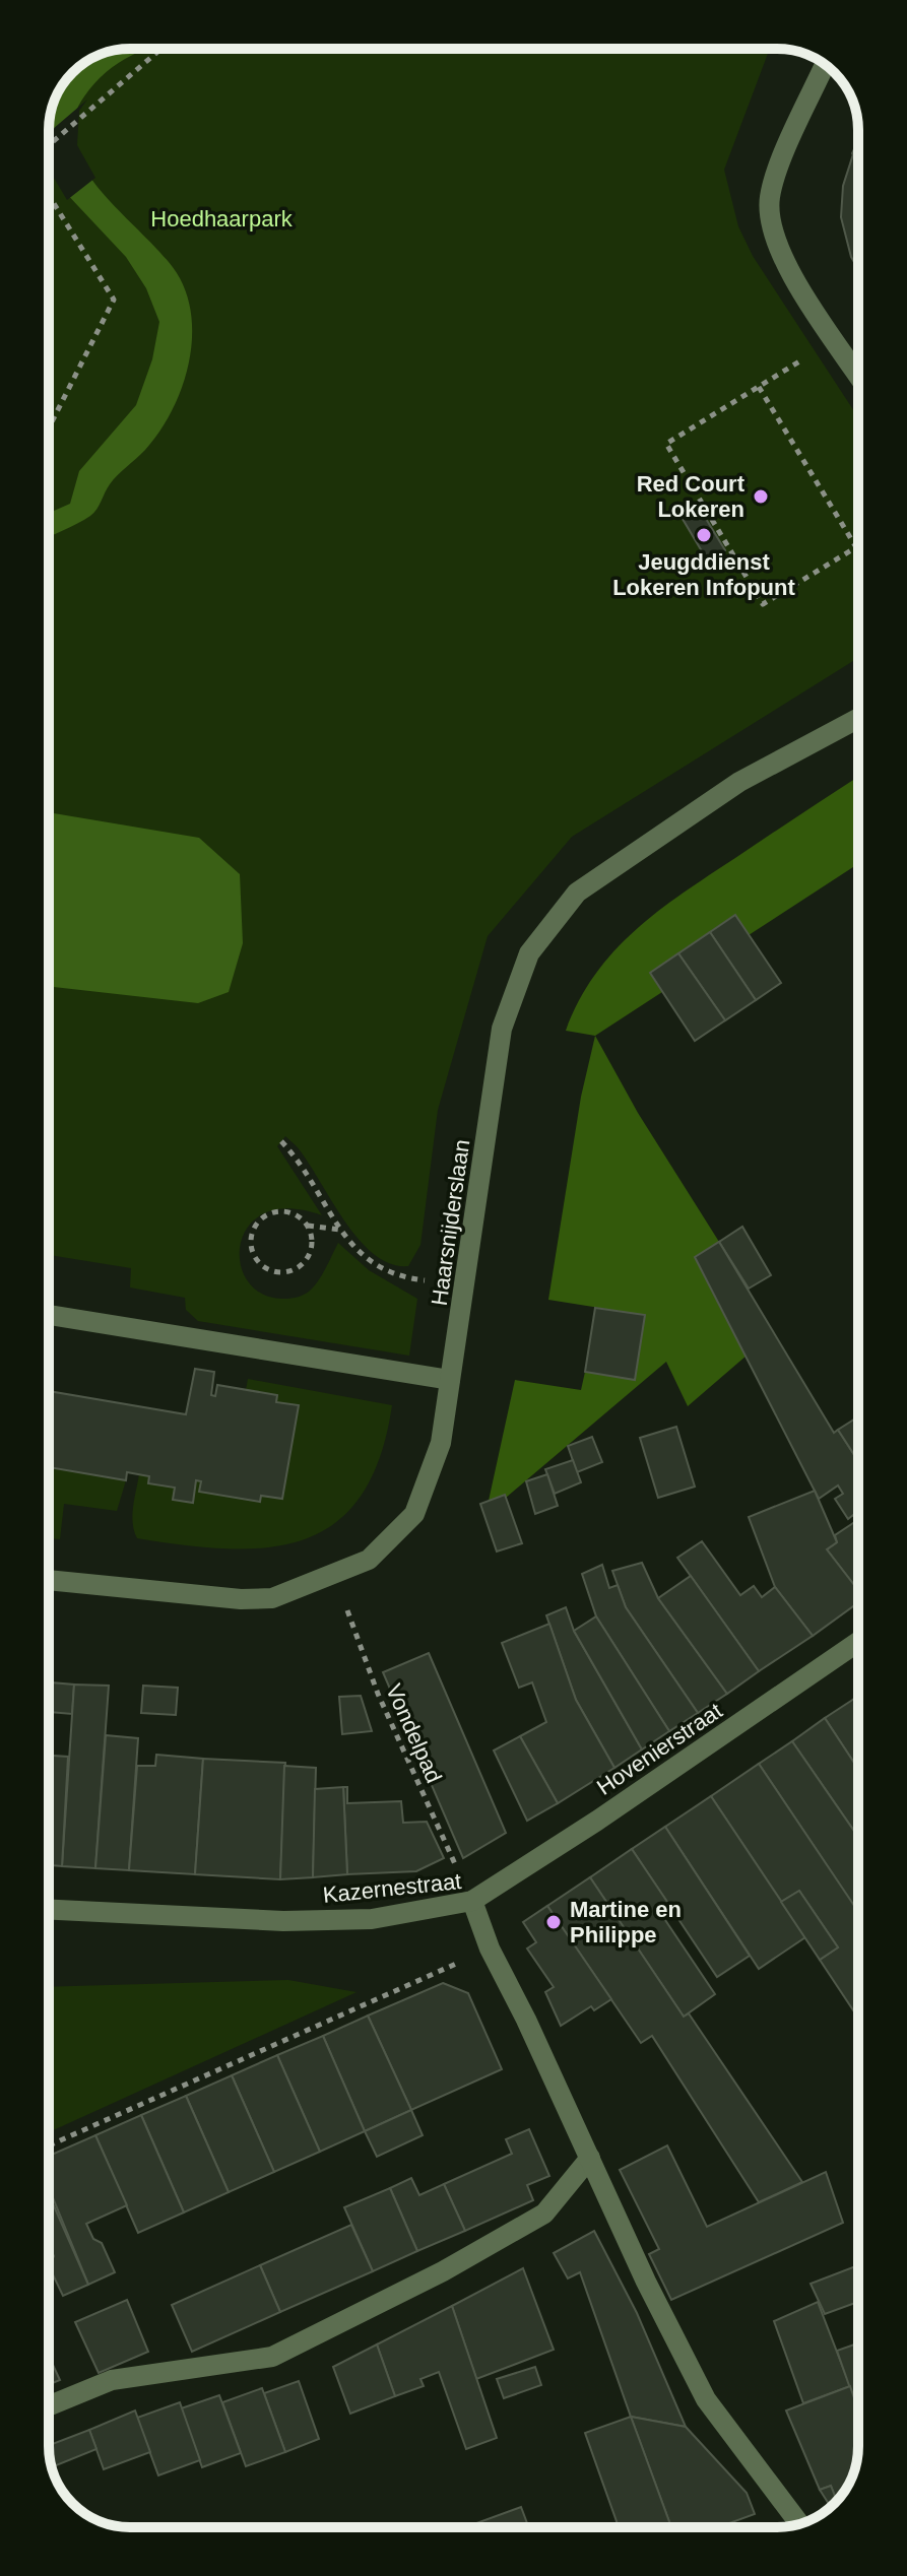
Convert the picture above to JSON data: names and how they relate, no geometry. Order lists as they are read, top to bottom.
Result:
{
  "streets": {
    "street": ["Haarsnijderslaan", "Hovenierstraat", "Kazernestraat"],
    "path": ["Vondelpad"]
  },
  "crossings": [
    ["Haarsnijderslaan", "Vondelpad"],
    ["Vondelpad", "Hovenierstraat"],
    ["Vondelpad", "Kazernestraat"],
    ["Hovenierstraat", "Kazernestraat"]
  ],
  "parks": ["Hoedhaarpark"],
  "places": ["Red Court Lokeren", "Jeugddienst Lokeren Infopunt", "Martine en Philippe"]
}
